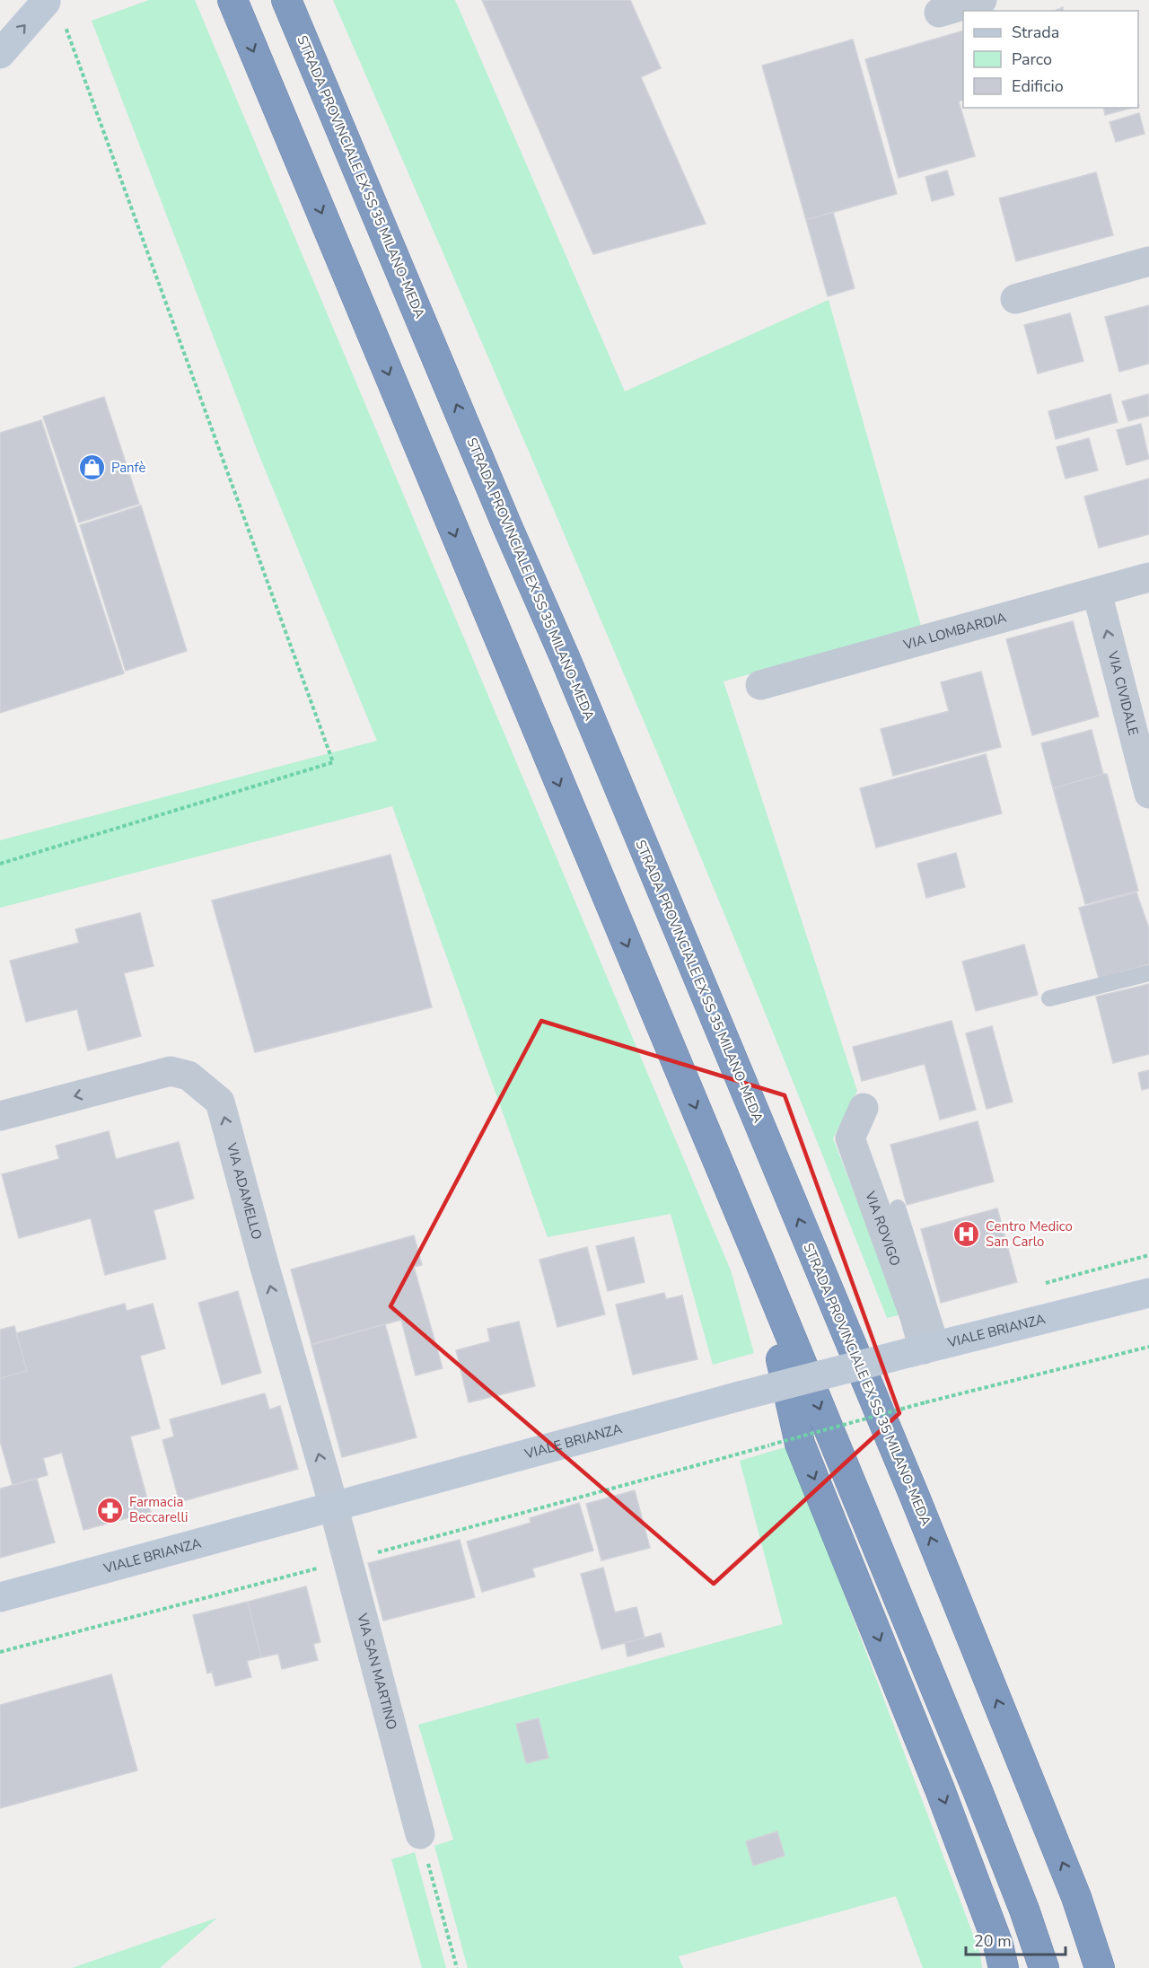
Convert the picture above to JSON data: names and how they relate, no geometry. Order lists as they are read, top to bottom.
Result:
{
  "streets": {
    "highway": ["STRADA PROVINCIALE EX SS 35 MILANO-MEDA"],
    "street": [
      "VIA LOMBARDIA",
      "VIA CIVIDALE",
      "VIA ADAMELLO",
      "VIA ROVIGO",
      "VIALE BRIANZA",
      "VIA SAN MARTINO"
    ]
  },
  "crossings": [
    ["VIA LOMBARDIA", "VIA CIVIDALE"],
    ["VIA ADAMELLO", "VIALE BRIANZA"],
    ["VIA ADAMELLO", "VIA SAN MARTINO"],
    ["VIA ROVIGO", "VIALE BRIANZA"],
    ["VIALE BRIANZA", "VIA SAN MARTINO"]
  ],
  "one_way": ["VIA CIVIDALE"],
  "places": {
    "shop": ["Panfè"],
    "hospital": ["Centro Medico San Carlo"],
    "pharmacy": ["Farmacia Beccarelli"]
  },
  "legend": ["Strada", "Parco", "Edificio"],
  "scale_bar": "20 m"
}
